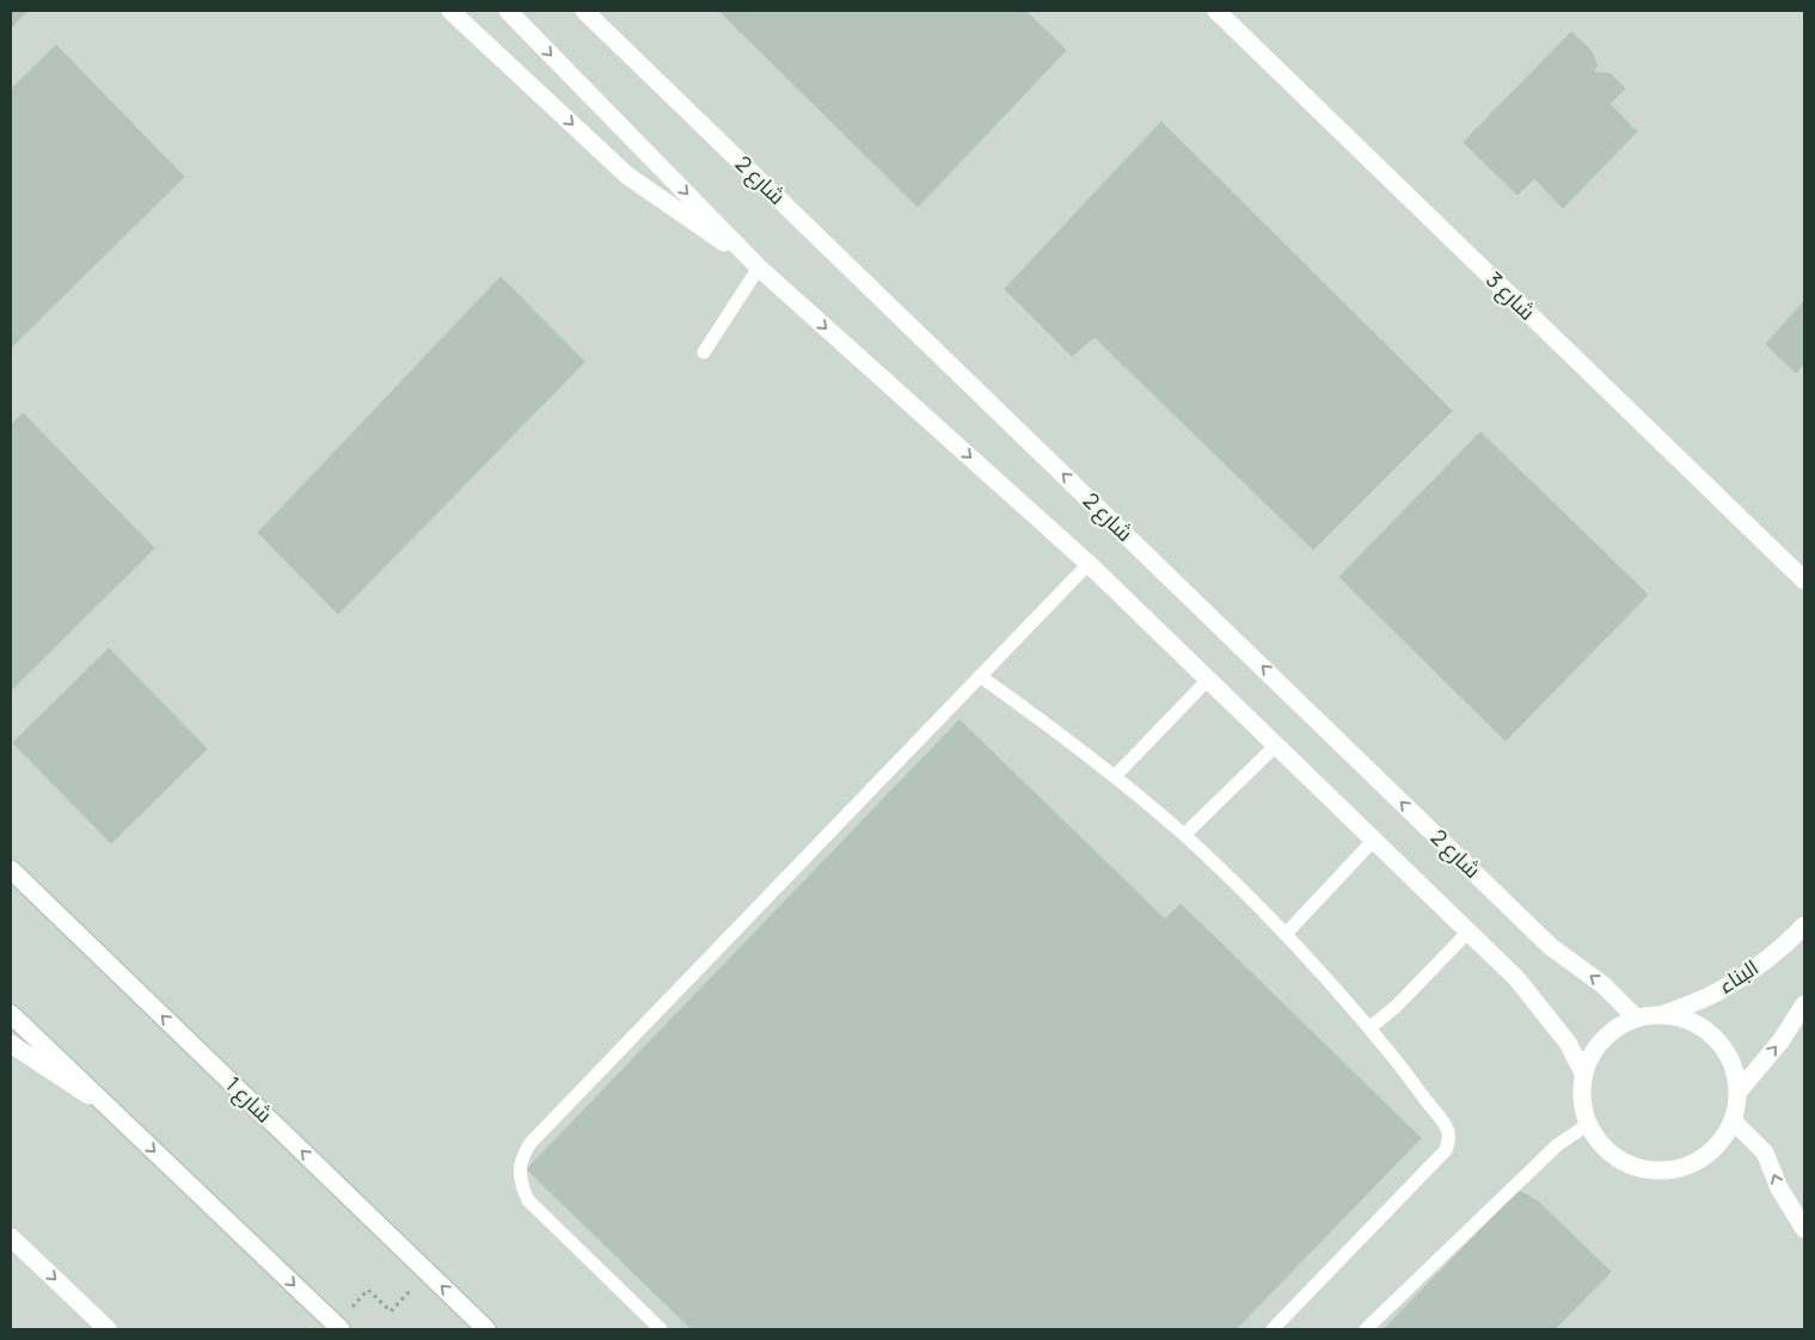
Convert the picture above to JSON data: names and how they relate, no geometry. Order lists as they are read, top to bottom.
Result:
{
  "streets": {
    "street": [
      "شارع 2",
      "شارع 3",
      "البناء",
      "شارع 1"
    ]
  },
  "crossings": [
    ["شارع 2", "البناء"]
  ]
}
